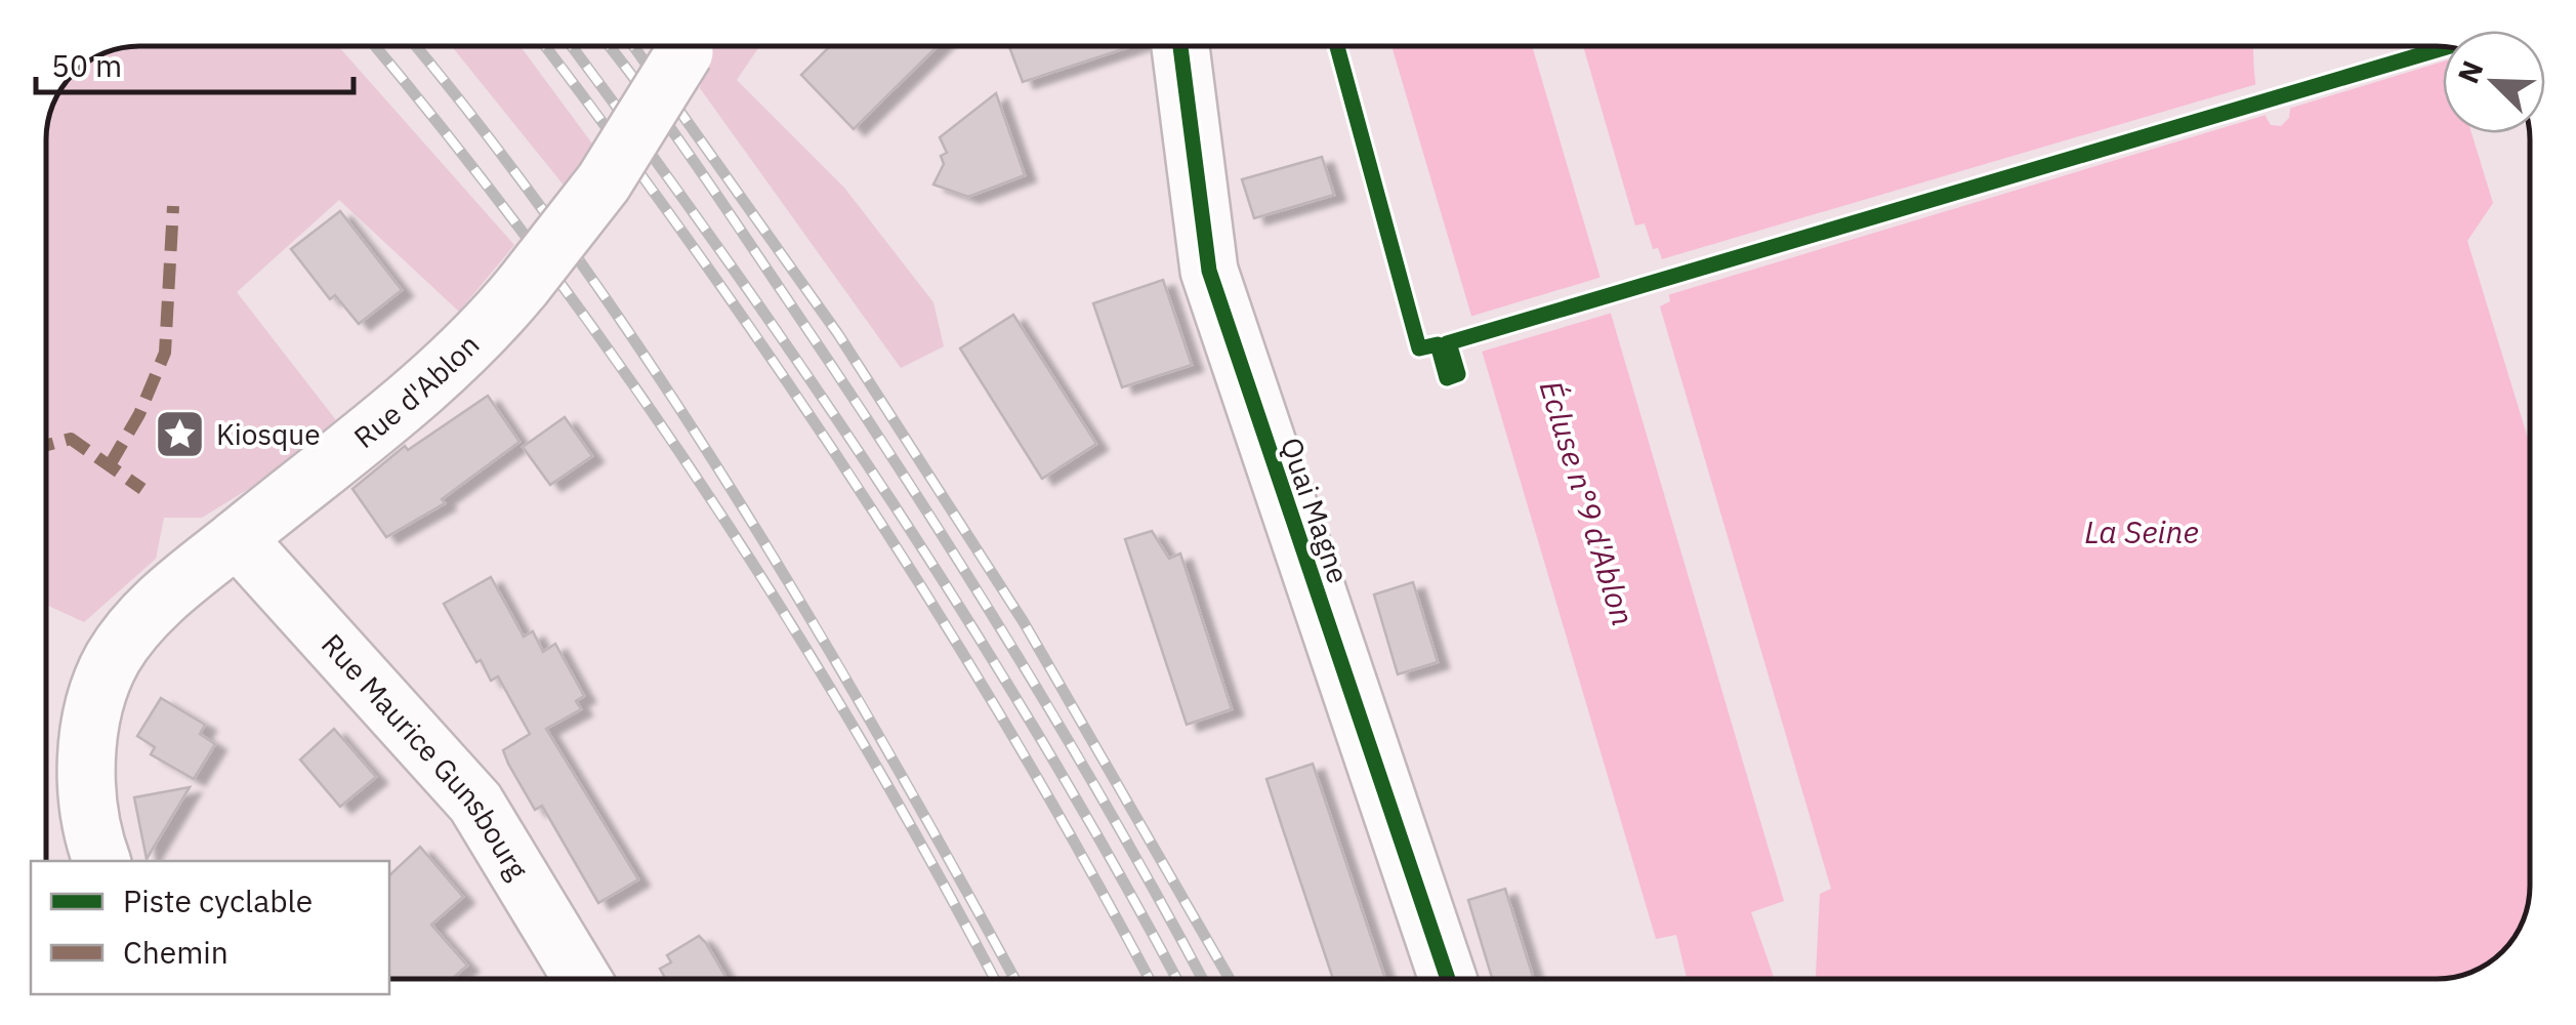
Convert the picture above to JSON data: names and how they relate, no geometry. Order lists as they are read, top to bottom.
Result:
{
  "streets": {
    "street": ["Rue d'Ablon", "Quai Magne", "Rue Maurice Gunsbourg"]
  },
  "crossings": [
    ["Rue d'Ablon", "Rue Maurice Gunsbourg"]
  ],
  "water": ["Écluse n°9 d'Ablon", "La Seine"],
  "places": {
    "place": ["Kiosque"]
  },
  "legend": ["Piste cyclable", "Chemin"],
  "scale_bar": "50 m",
  "north": "top left"
}
